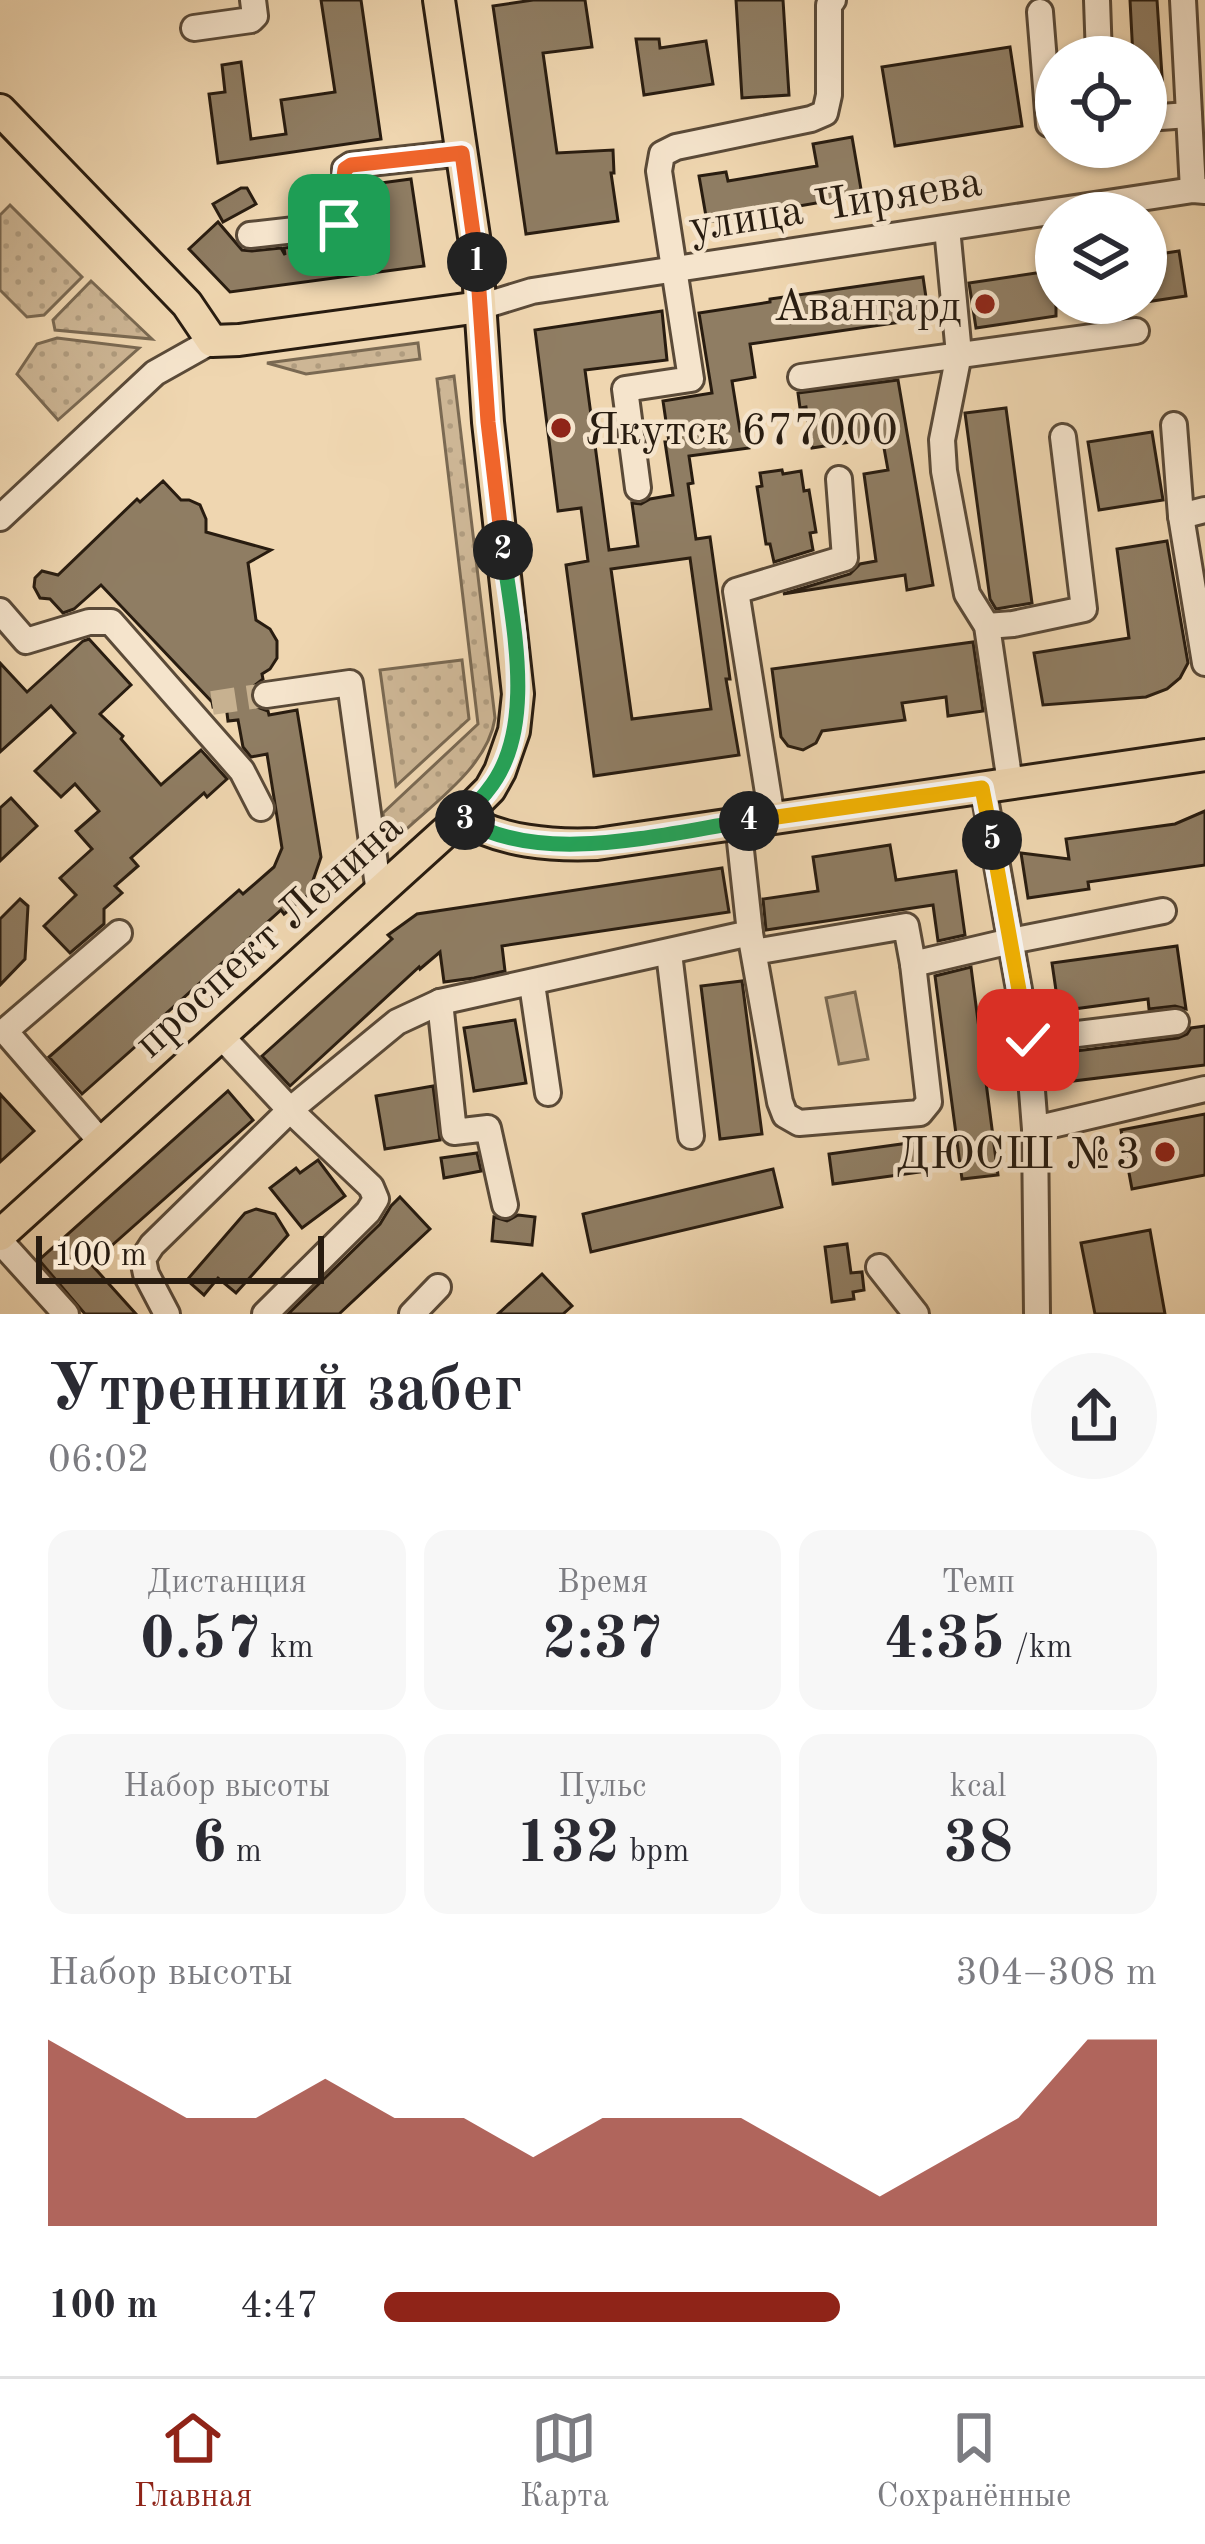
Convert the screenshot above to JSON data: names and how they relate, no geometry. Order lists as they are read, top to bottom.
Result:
{
  "streets": {
    "main road": ["проспект Ленина"],
    "street": ["улица Чиряева"]
  },
  "places": ["Авангард", "Якутск 677000", "ДЮСШ №3"],
  "scale_bar": "100 m",
  "page": {
    "pins": [
      "1",
      "2",
      "3",
      "4",
      "5"
    ],
    "scale": "100 m",
    "heading": ["Утренний забег", "06:02"],
    "stats": [
      ["Дистанция", "0.57 km"],
      ["Время", "2:37"],
      ["Темп", "4:35 /km"],
      ["Набор высоты", "6 m"],
      ["Пульс", "132 bpm"],
      ["kcal", "38"]
    ],
    "chart": ["Набор высоты", "304–308 m"],
    "list": [
      {
        "name": "100 m",
        "note": "4:47"
      }
    ],
    "tabs": ["Главная", "Карта", "Сохранённые"]
  }
}
